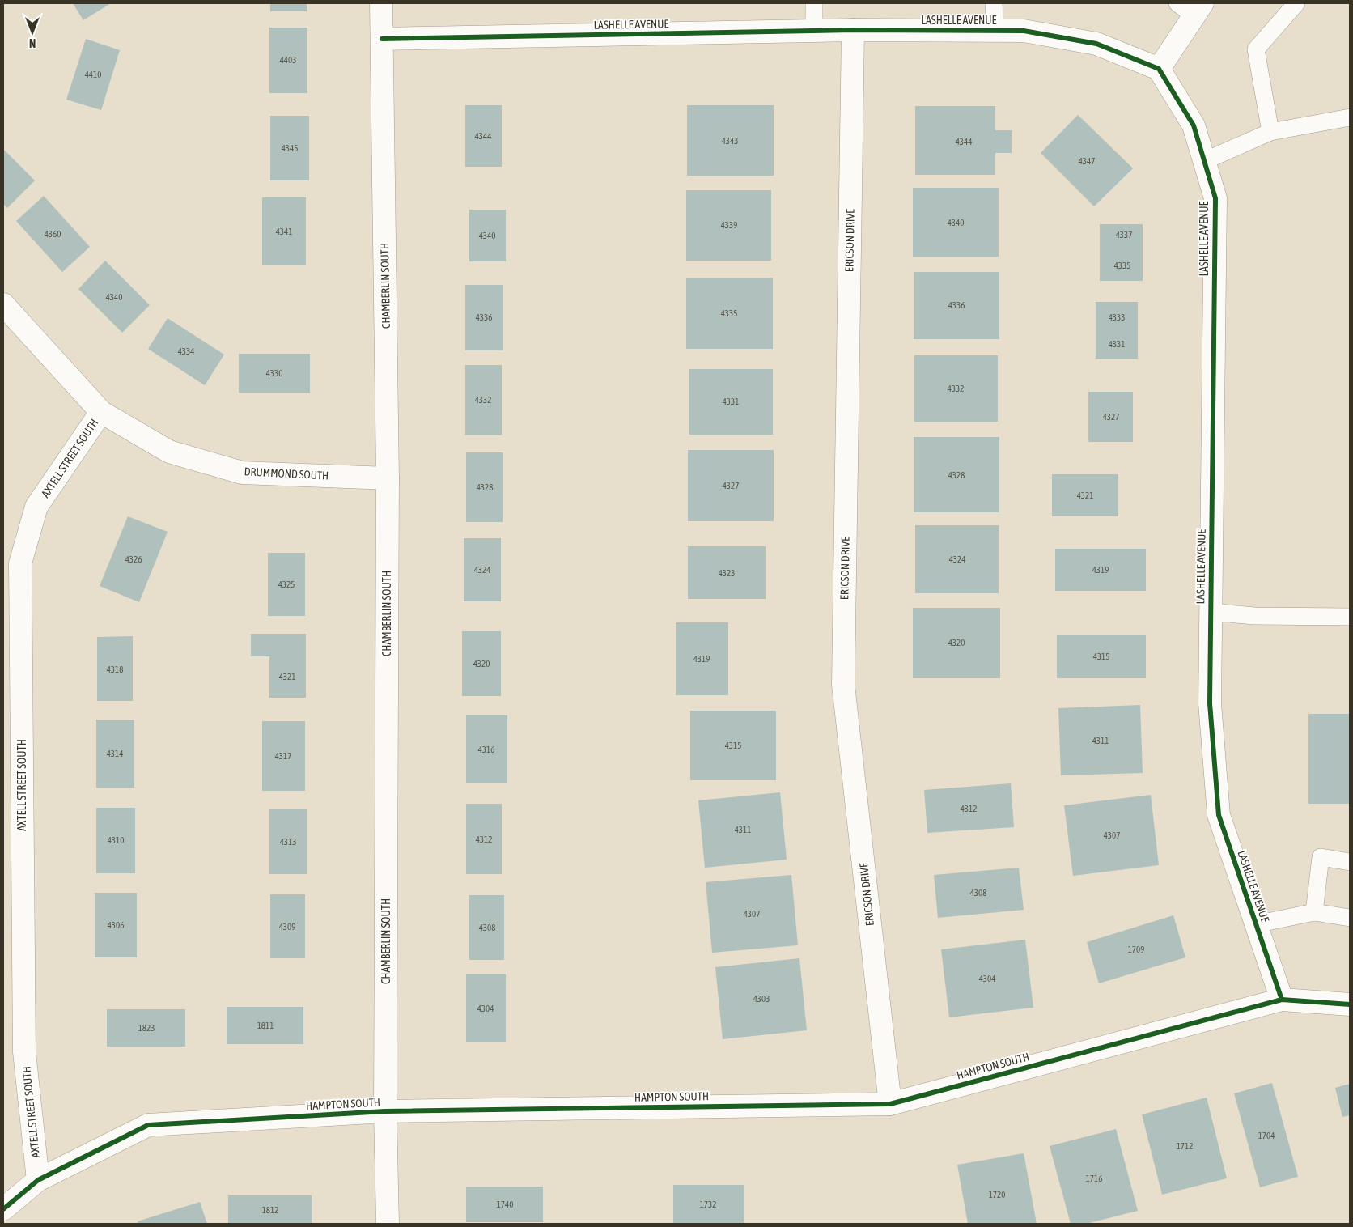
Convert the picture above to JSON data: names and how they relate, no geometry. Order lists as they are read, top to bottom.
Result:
{
  "streets": {
    "street": [
      "LASHELLE AVENUE",
      "ERICSON DRIVE",
      "CHAMBERLIN SOUTH",
      "AXTELL STREET SOUTH",
      "DRUMMOND SOUTH",
      "HAMPTON SOUTH"
    ]
  },
  "crossings": [
    ["LASHELLE AVENUE", "ERICSON DRIVE"],
    ["LASHELLE AVENUE", "CHAMBERLIN SOUTH"],
    ["LASHELLE AVENUE", "HAMPTON SOUTH"],
    ["ERICSON DRIVE", "HAMPTON SOUTH"],
    ["CHAMBERLIN SOUTH", "DRUMMOND SOUTH"],
    ["CHAMBERLIN SOUTH", "HAMPTON SOUTH"],
    ["AXTELL STREET SOUTH", "DRUMMOND SOUTH"],
    ["AXTELL STREET SOUTH", "HAMPTON SOUTH"]
  ],
  "house_numbers": [
    "4403",
    "4410",
    "4344",
    "4343",
    "4344",
    "4345",
    "4347",
    "4340",
    "4339",
    "4341",
    "4360",
    "4337",
    "4340",
    "4335",
    "4340",
    "4336",
    "4335",
    "4336",
    "4333",
    "4331",
    "4334",
    "4330",
    "4332",
    "4332",
    "4331",
    "4327",
    "4328",
    "4327",
    "4328",
    "4321",
    "4326",
    "4324",
    "4324",
    "4319",
    "4323",
    "4325",
    "4320",
    "4315",
    "4319",
    "4320",
    "4318",
    "4321",
    "4311",
    "4315",
    "4316",
    "4314",
    "4317",
    "4312",
    "4311",
    "4307",
    "4312",
    "4310",
    "4313",
    "4308",
    "4307",
    "4306",
    "4309",
    "4308",
    "1709",
    "4304",
    "4303",
    "4304",
    "1811",
    "1823",
    "1704",
    "1712",
    "1716",
    "1720",
    "1740",
    "1732",
    "1812"
  ],
  "north": "bottom"
}
